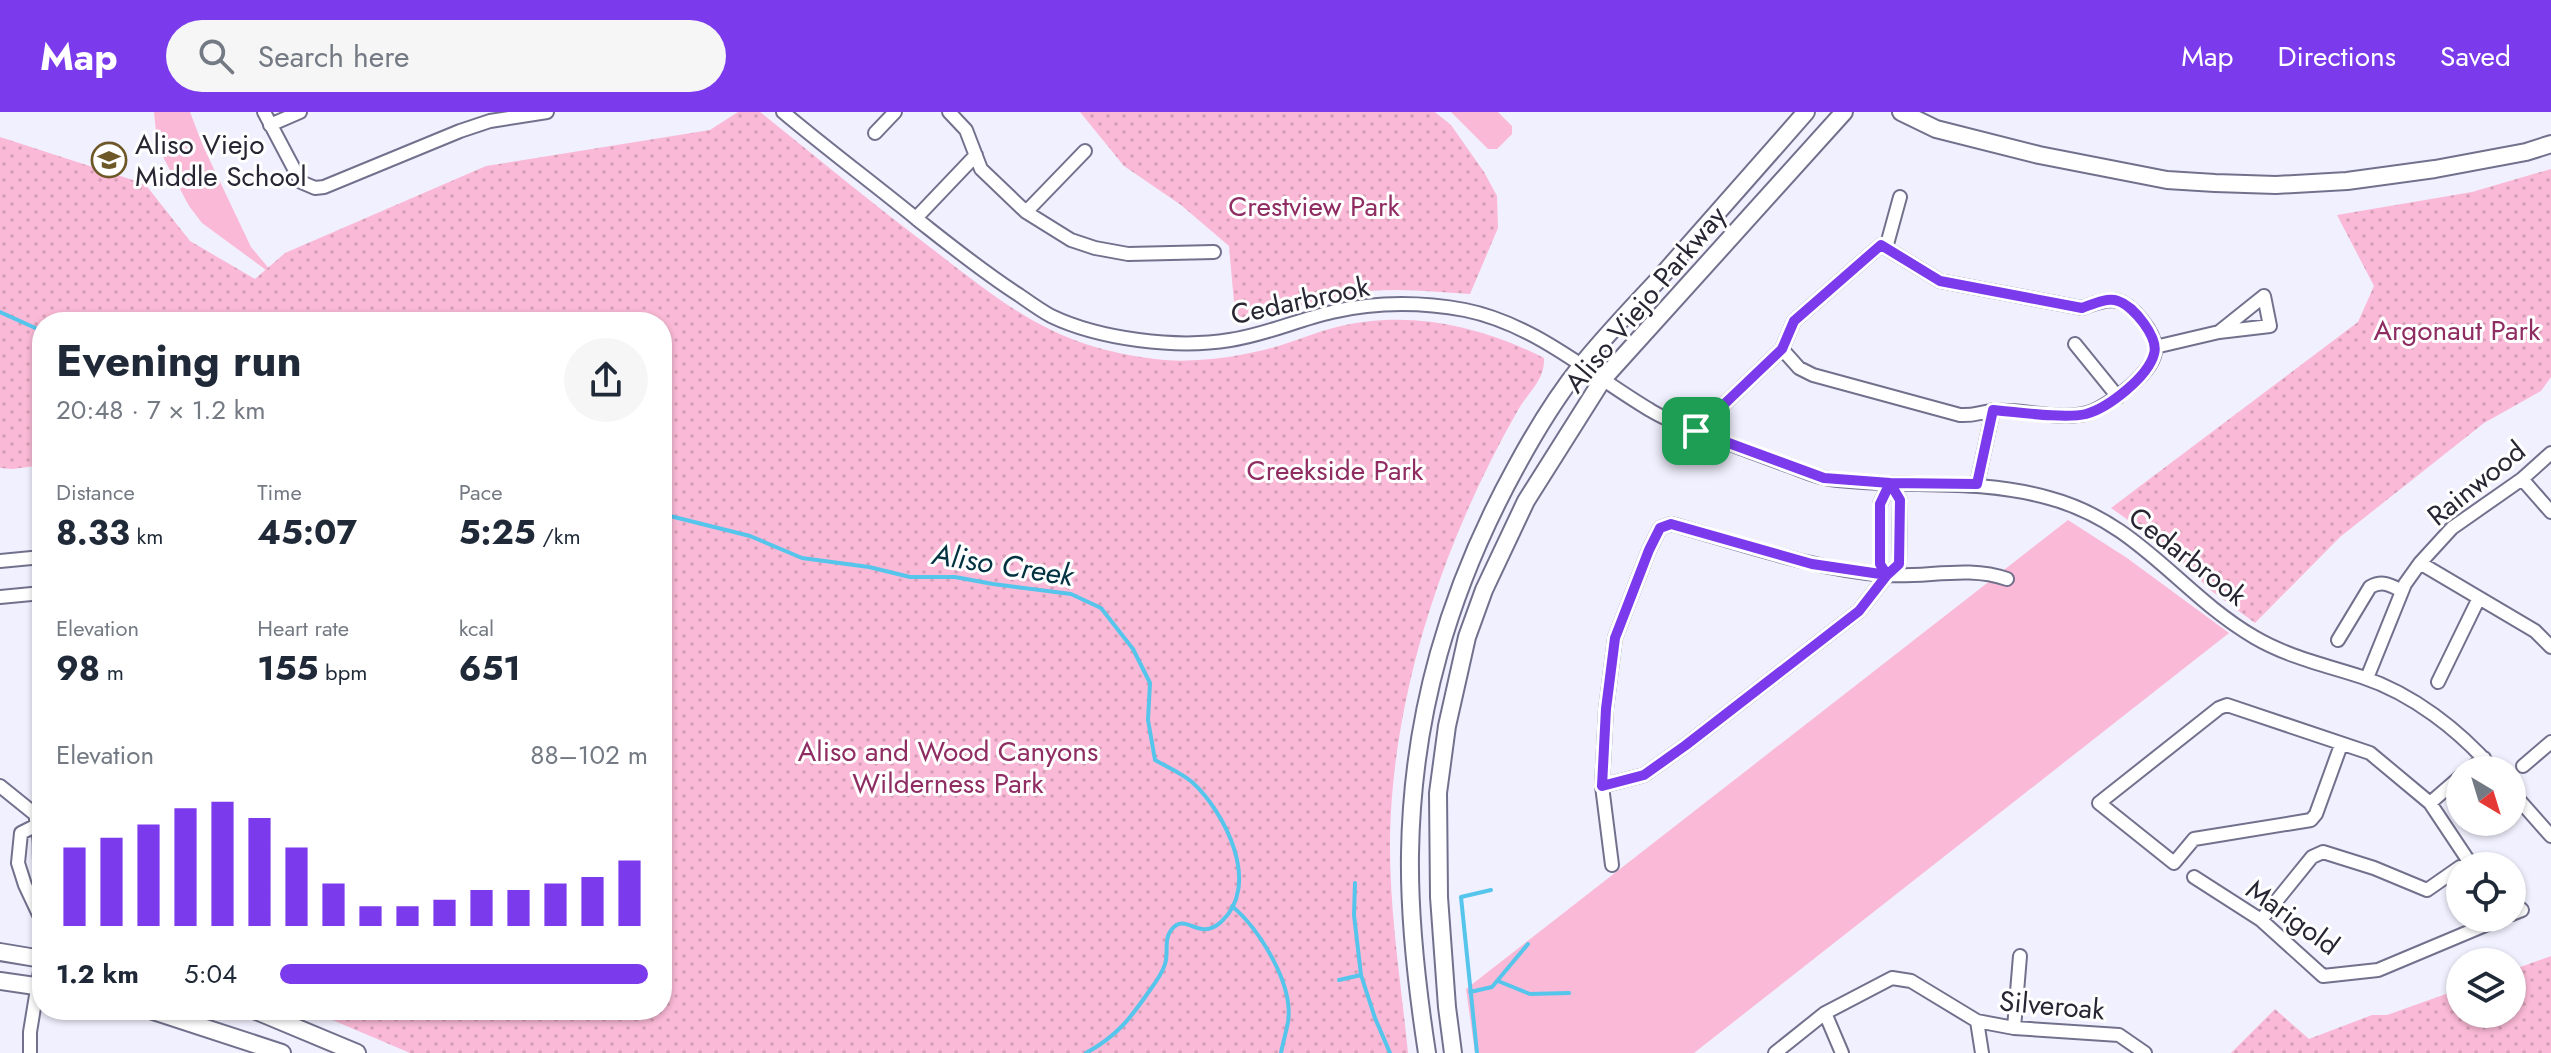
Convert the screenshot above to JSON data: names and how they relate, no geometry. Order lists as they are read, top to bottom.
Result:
{
  "streets": {
    "main road": ["Aliso Viejo Parkway"],
    "street": [
      "Cedarbrook",
      "Rainwood",
      "Marigold",
      "Silveroak"
    ]
  },
  "crossings": [
    ["Aliso Viejo Parkway", "Cedarbrook"],
    ["Cedarbrook", "Rainwood"]
  ],
  "water": ["Aliso Creek"],
  "parks": [
    "Crestview Park",
    "Argonaut Park",
    "Creekside Park",
    "Aliso and Wood Canyons Wilderness Park"
  ],
  "places": {
    "school or university": ["Aliso Viejo Middle School"]
  },
  "north": "bottom right",
  "page": {
    "header": "Map",
    "search": "Search here",
    "nav": ["Map", "Directions", "Saved"],
    "heading": ["Evening run", "20:48 · 7 × 1.2 km"],
    "stats": [
      ["Distance", "8.33 km"],
      ["Time", "45:07"],
      ["Pace", "5:25 /km"],
      ["Elevation", "98 m"],
      ["Heart rate", "155 bpm"],
      ["kcal", "651"]
    ],
    "chart": ["Elevation", "88–102 m"],
    "list": [
      {
        "name": "1.2 km",
        "note": "5:04"
      }
    ]
  }
}
